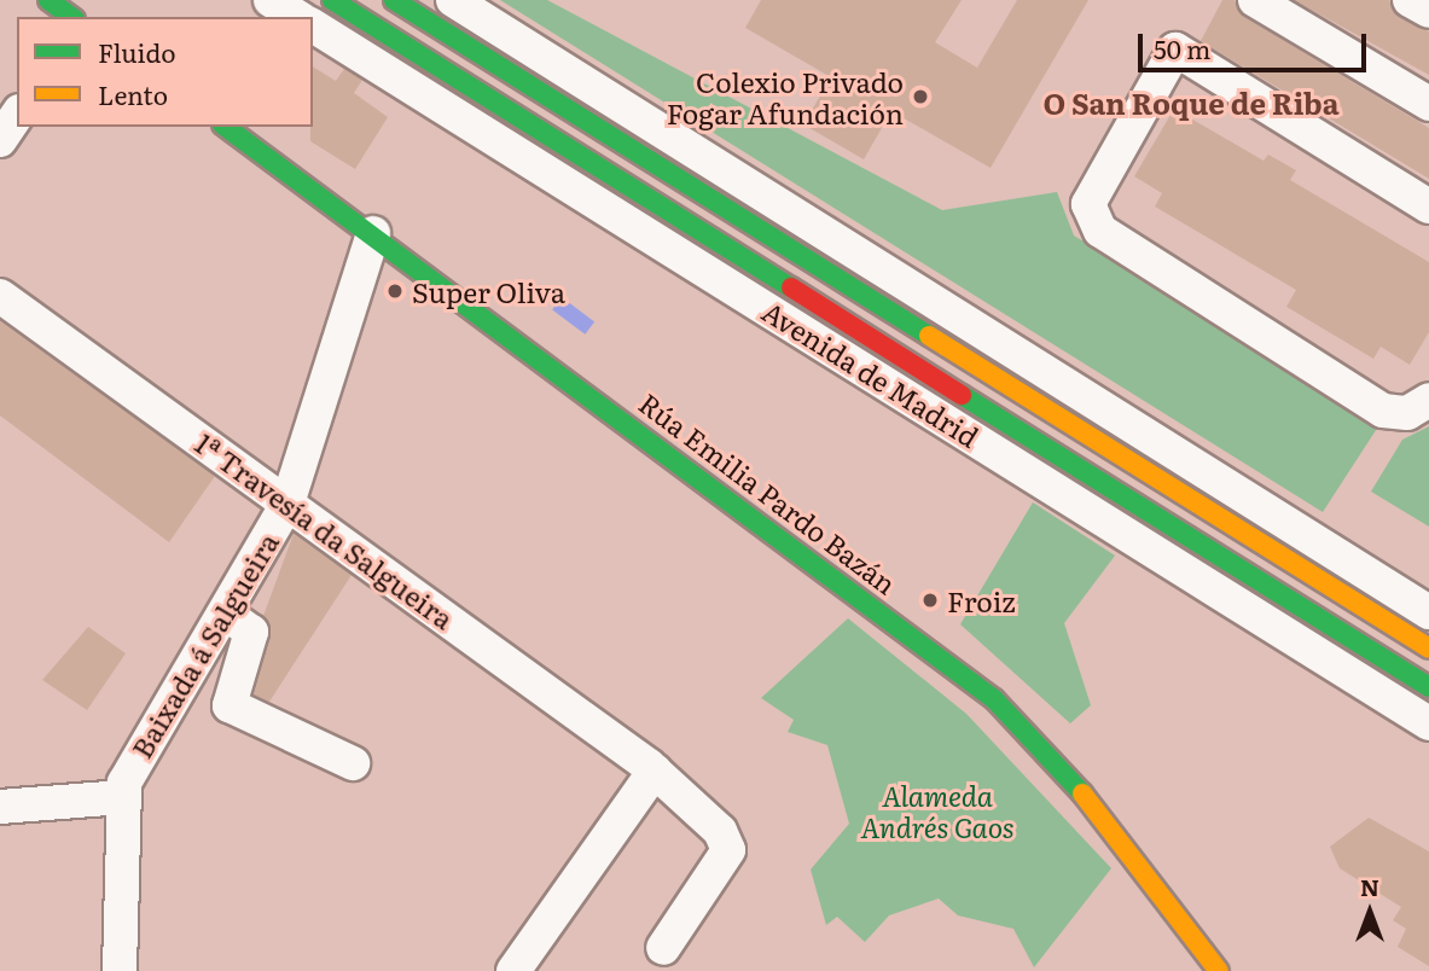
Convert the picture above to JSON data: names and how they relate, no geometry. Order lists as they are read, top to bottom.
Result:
{
  "streets": {
    "main road": ["Avenida de Madrid", "Rúa Emilia Pardo Bazán"],
    "street": ["1ª Travesía da Salgueira", "Baixada á Salgueira"]
  },
  "crossings": [
    ["Rúa Emilia Pardo Bazán", "Baixada á Salgueira"],
    ["1ª Travesía da Salgueira", "Baixada á Salgueira"]
  ],
  "districts": ["O San Roque de Riba"],
  "parks": ["Alameda Andrés Gaos"],
  "places": ["Colexio Privado Fogar Afundación", "Super Oliva", "Froiz"],
  "legend": ["Fluido", "Lento"],
  "scale_bar": "50 m",
  "north": "top"
}
